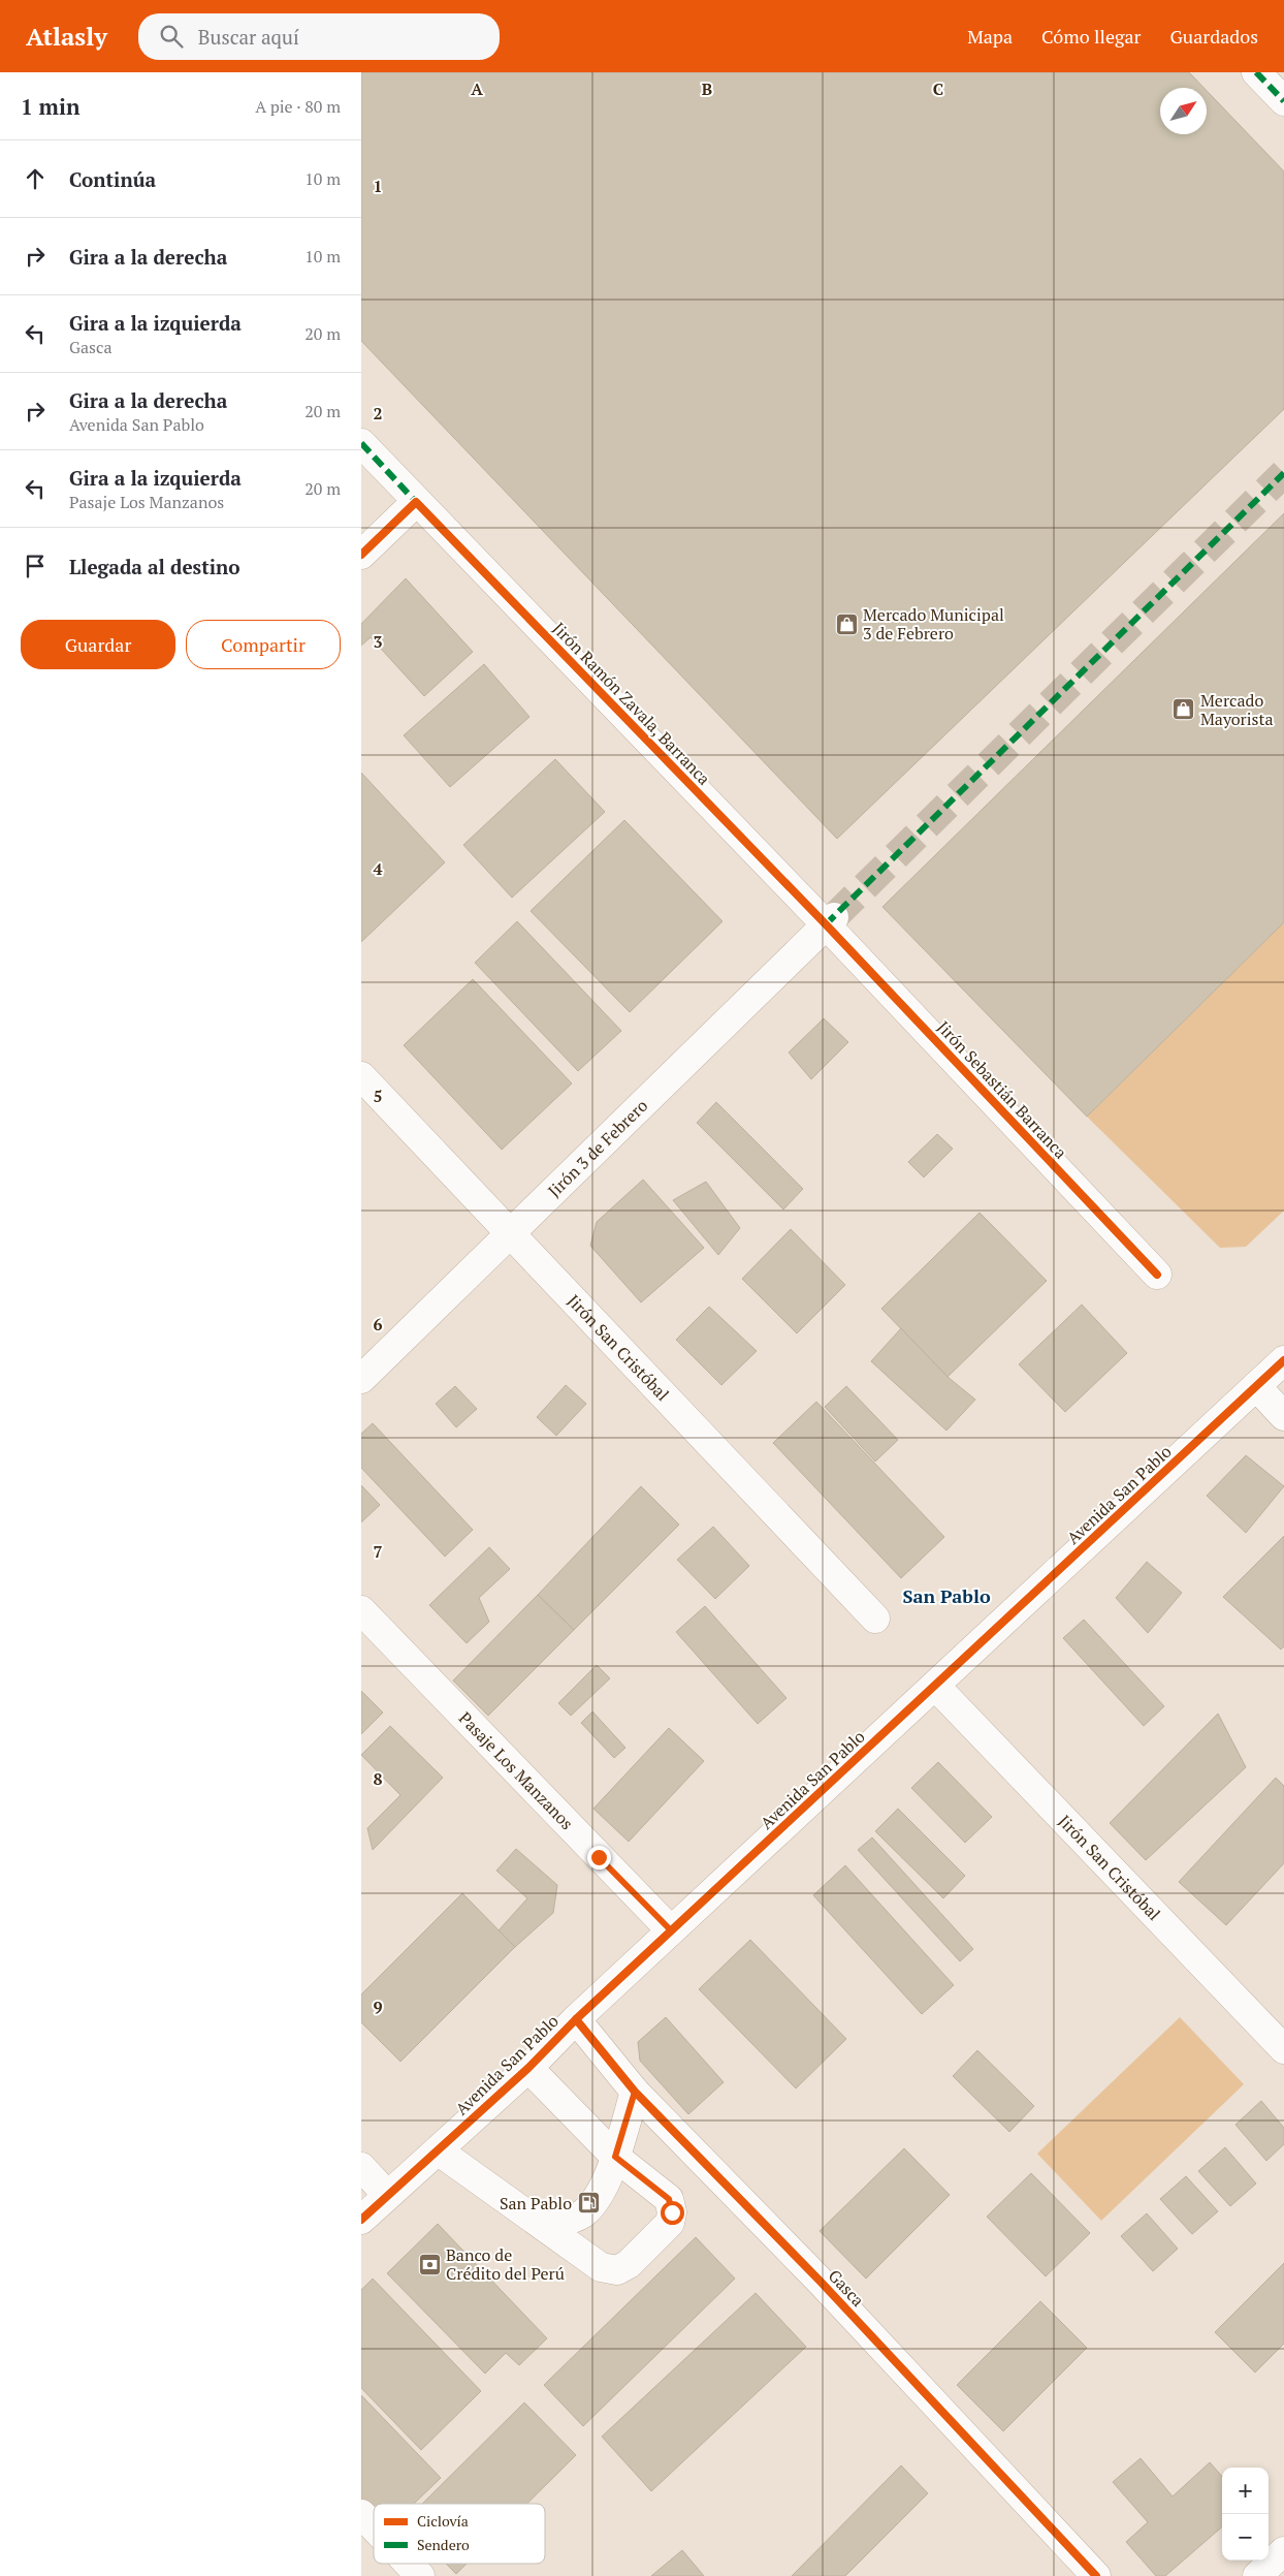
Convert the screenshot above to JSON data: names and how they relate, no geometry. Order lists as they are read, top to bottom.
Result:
{
  "streets": {
    "street": [
      "Jirón Ramón Zavala, Barranca",
      "Jirón Sebastián Barranca",
      "Jirón 3 de Febrero",
      "Jirón San Cristóbal",
      "Avenida San Pablo",
      "Pasaje Los Manzanos",
      "Gasca"
    ]
  },
  "crossings": [
    ["Jirón Ramón Zavala, Barranca", "Jirón Sebastián Barranca"],
    ["Jirón Ramón Zavala, Barranca", "Jirón 3 de Febrero"],
    ["Jirón Sebastián Barranca", "Jirón 3 de Febrero"],
    ["Jirón 3 de Febrero", "Jirón San Cristóbal"],
    ["Jirón San Cristóbal", "Avenida San Pablo"],
    ["Avenida San Pablo", "Pasaje Los Manzanos"],
    ["Avenida San Pablo", "Gasca"]
  ],
  "districts": ["San Pablo"],
  "places": {
    "shop": ["Mercado Municipal 3 de Febrero", "Mercado Mayorista"],
    "fuel station": ["San Pablo"],
    "bank": ["Banco de Crédito del Perú"]
  },
  "legend": ["Ciclovía", "Sendero"],
  "north": "top right",
  "page": {
    "header": "Atlasly",
    "search": "Buscar aquí",
    "nav": ["Mapa", "Cómo llegar", "Guardados"],
    "heading": ["1 min", "A pie · 80 m"],
    "list": [
      ["Continúa", "10 m"],
      ["Gira a la derecha", "10 m"],
      ["Gira a la izquierda", "Gasca", "20 m"],
      ["Gira a la derecha", "Avenida San Pablo", "20 m"],
      ["Gira a la izquierda", "Pasaje Los Manzanos", "20 m"],
      "Llegada al destino"
    ],
    "buttons": ["Guardar", "Compartir"],
    "map_buttons": ["+", "−"]
  },
  "grid": {
    "columns": ["A", "B", "C"],
    "rows": [
      "1",
      "2",
      "3",
      "4",
      "5",
      "6",
      "7",
      "8",
      "9"
    ]
  }
}
